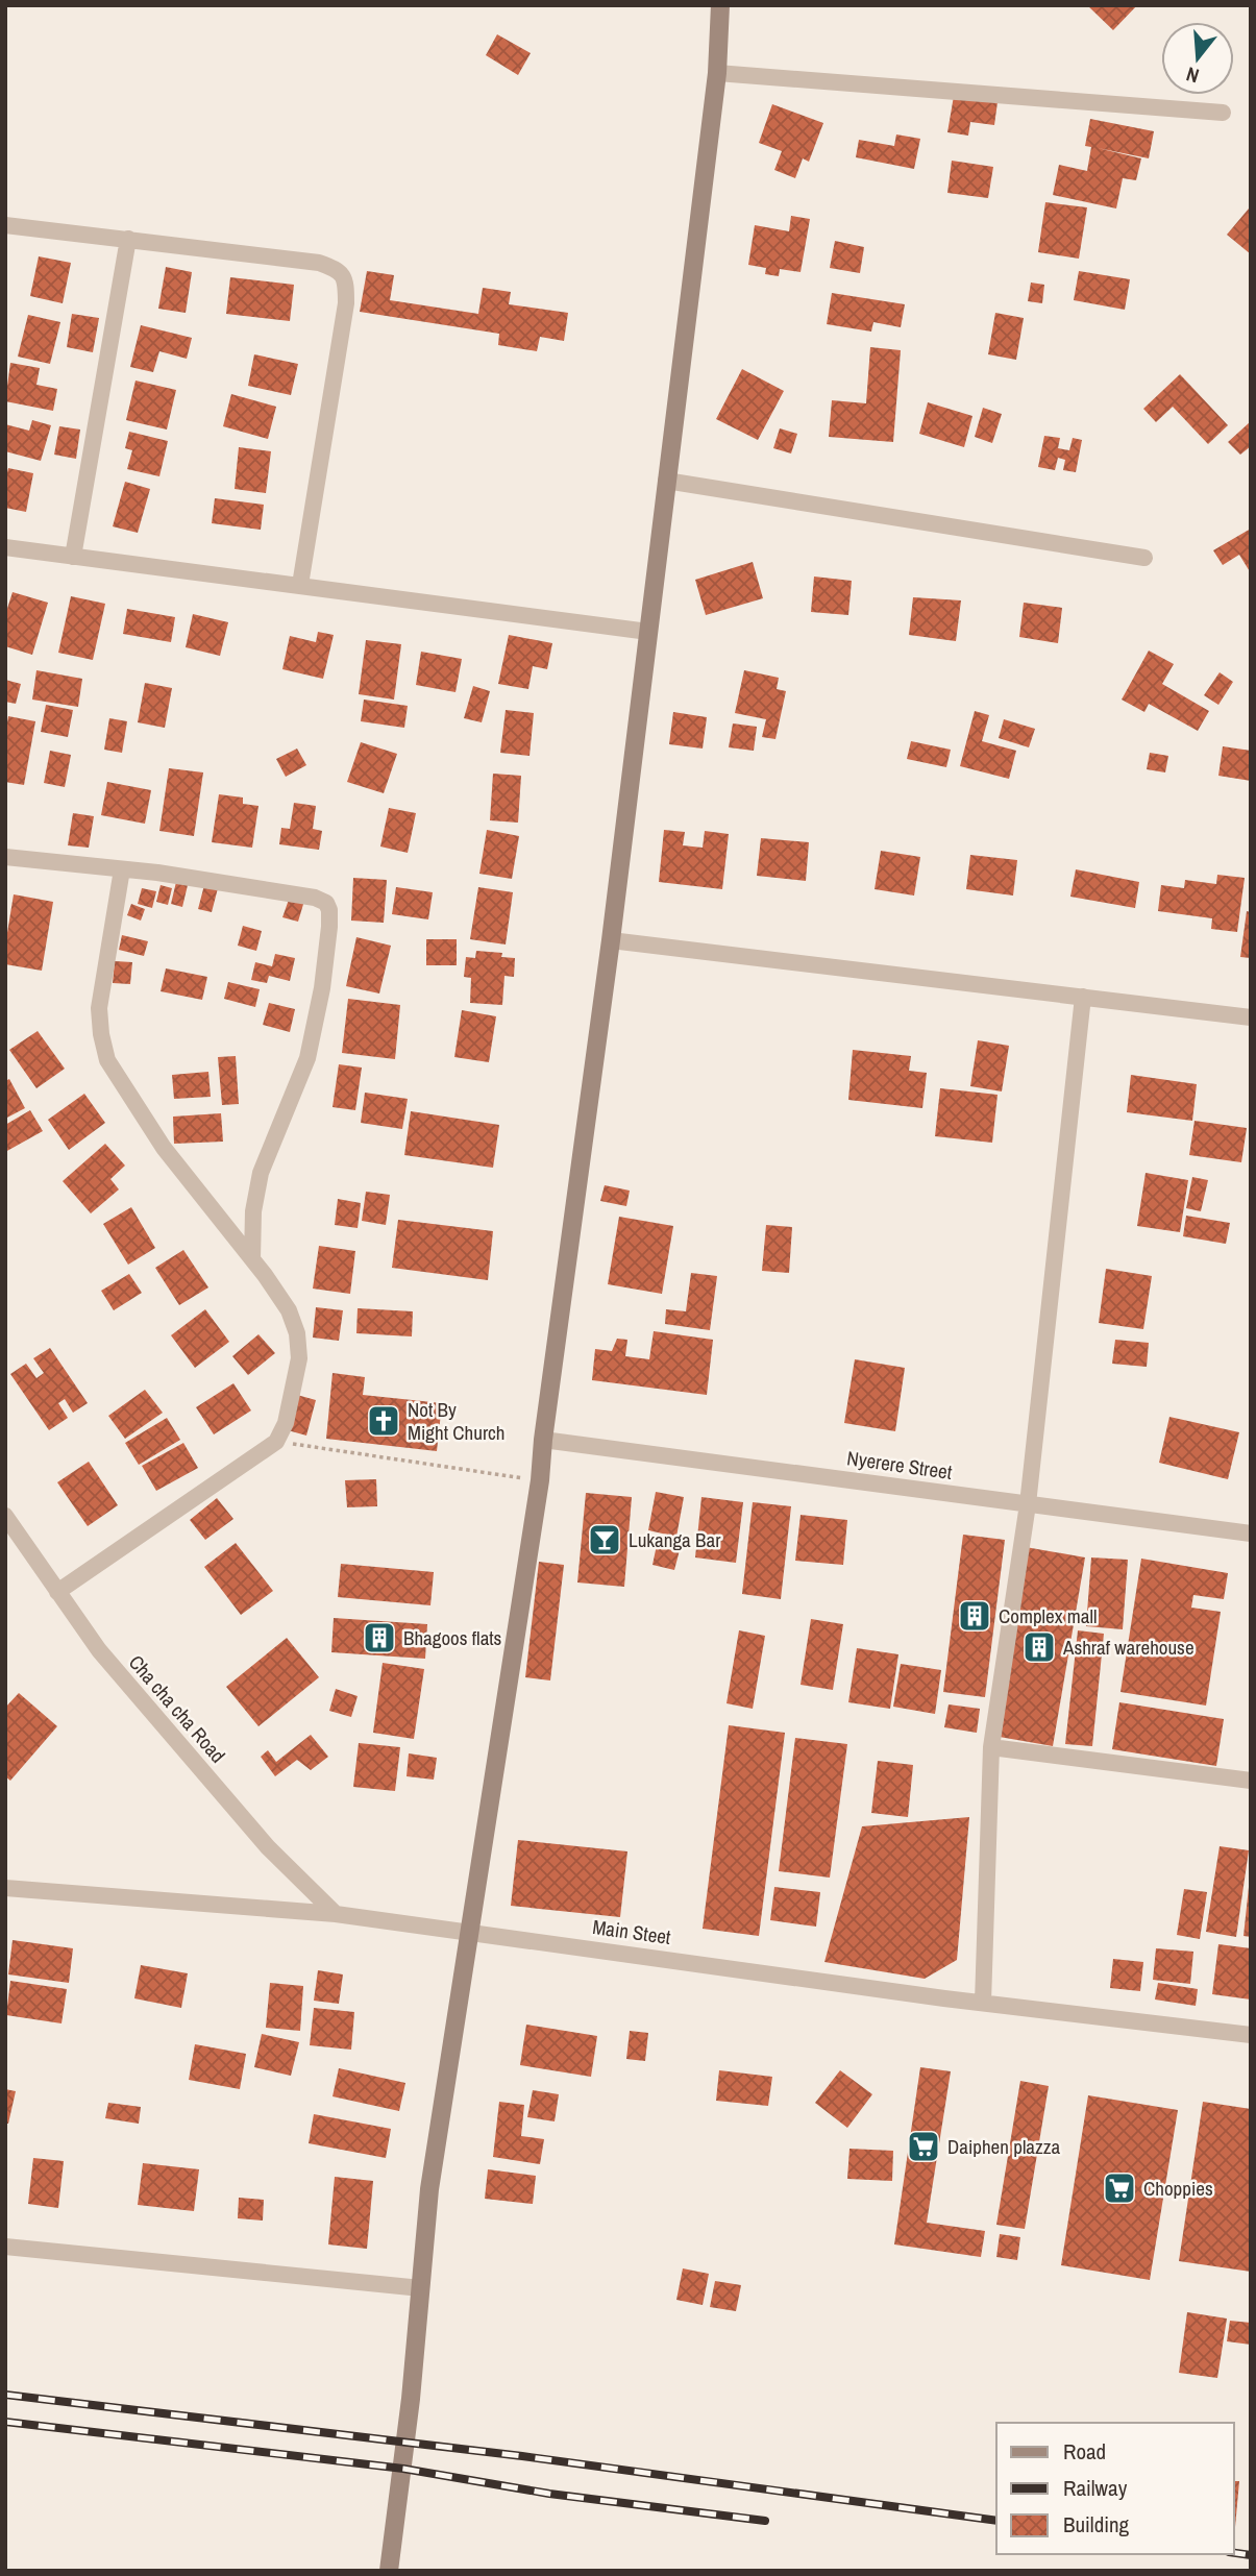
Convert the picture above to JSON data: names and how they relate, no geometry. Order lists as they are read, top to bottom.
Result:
{
  "streets": {
    "street": ["Nyerere Street", "Cha cha cha Road", "Main Steet"]
  },
  "crossings": [
    ["Cha cha cha Road", "Main Steet"]
  ],
  "places": {
    "church": ["Not By Might Church"],
    "bar": ["Lukanga Bar"],
    "building": ["Complex mall", "Bhagoos flats", "Ashraf warehouse"],
    "supermarket": ["Daiphen plazza", "Choppies"]
  },
  "legend": ["Road", "Railway", "Building"],
  "north": "bottom"
}
